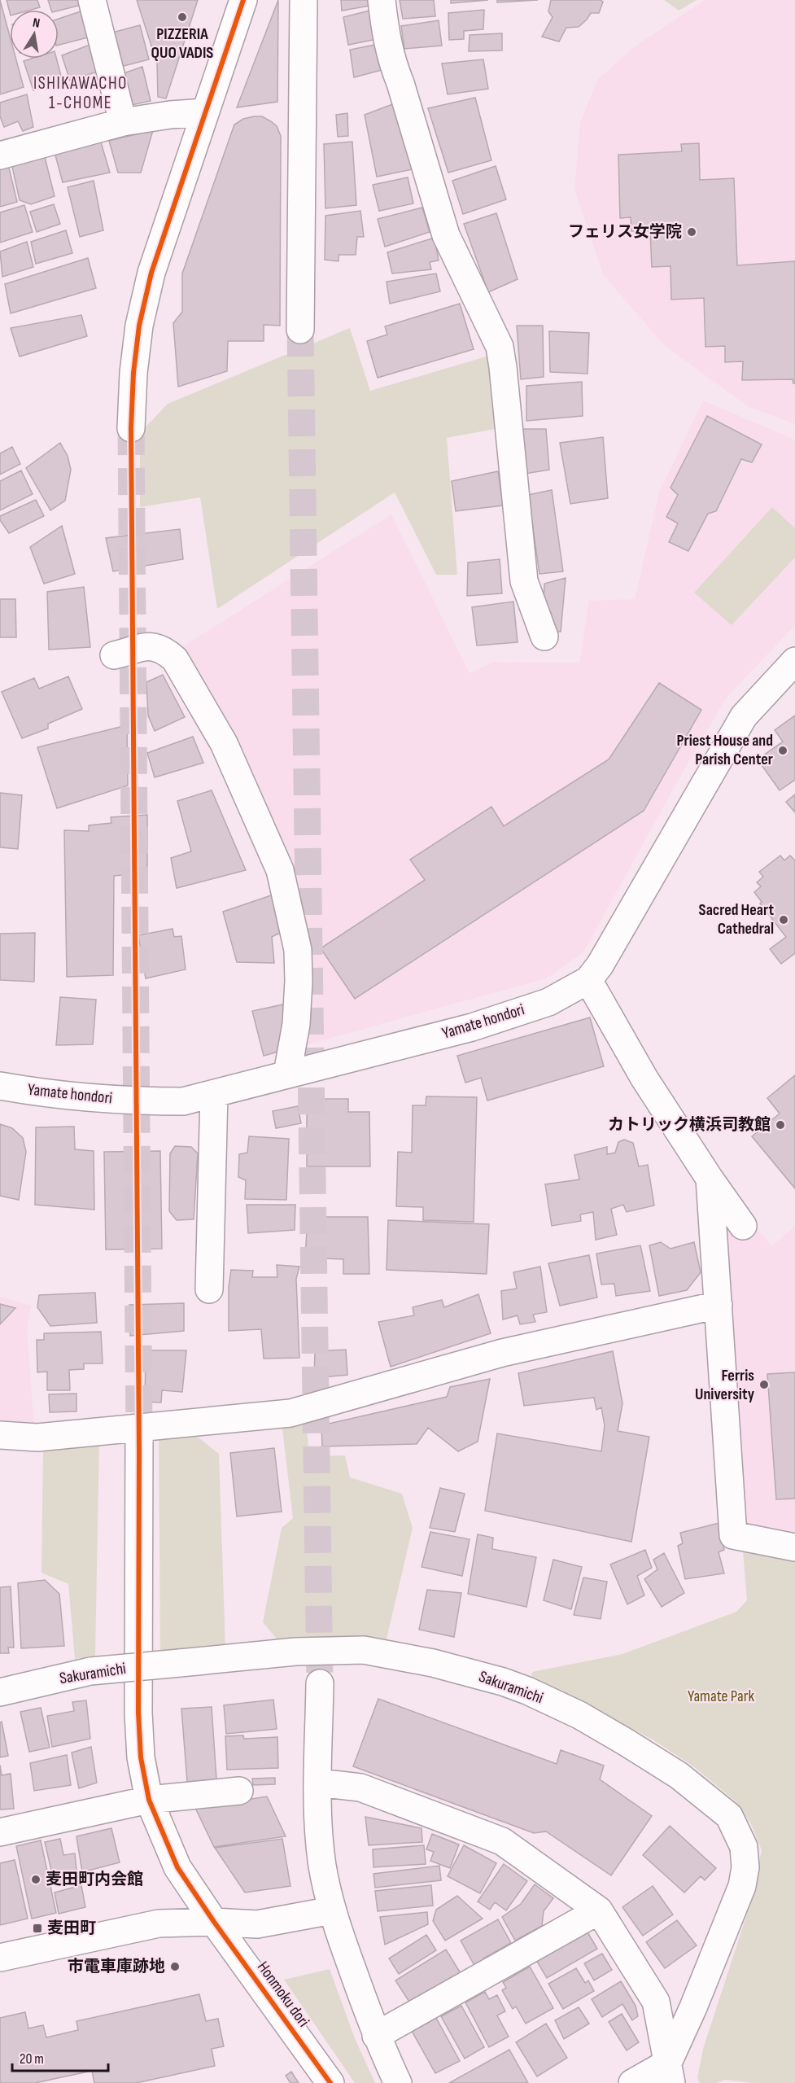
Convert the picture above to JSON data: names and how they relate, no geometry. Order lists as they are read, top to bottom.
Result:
{
  "streets": {
    "street": ["Yamate hondori", "Sakuramichi", "Honmoku dori"]
  },
  "districts": ["ISHIKAWACHO 1-CHOME"],
  "parks": ["Yamate Park"],
  "places": {
    "other": [
      "PIZZERIA QUO VADIS",
      "フェリス女学院",
      "Priest House and Parish Center",
      "Sacred Heart Cathedral",
      "カトリック横浜司教館",
      "Ferris University",
      "麦田町内会館",
      "市電車庫跡地"
    ],
    "transit": ["麦田町"]
  },
  "scale_bar": "20 m",
  "north": "top"
}
